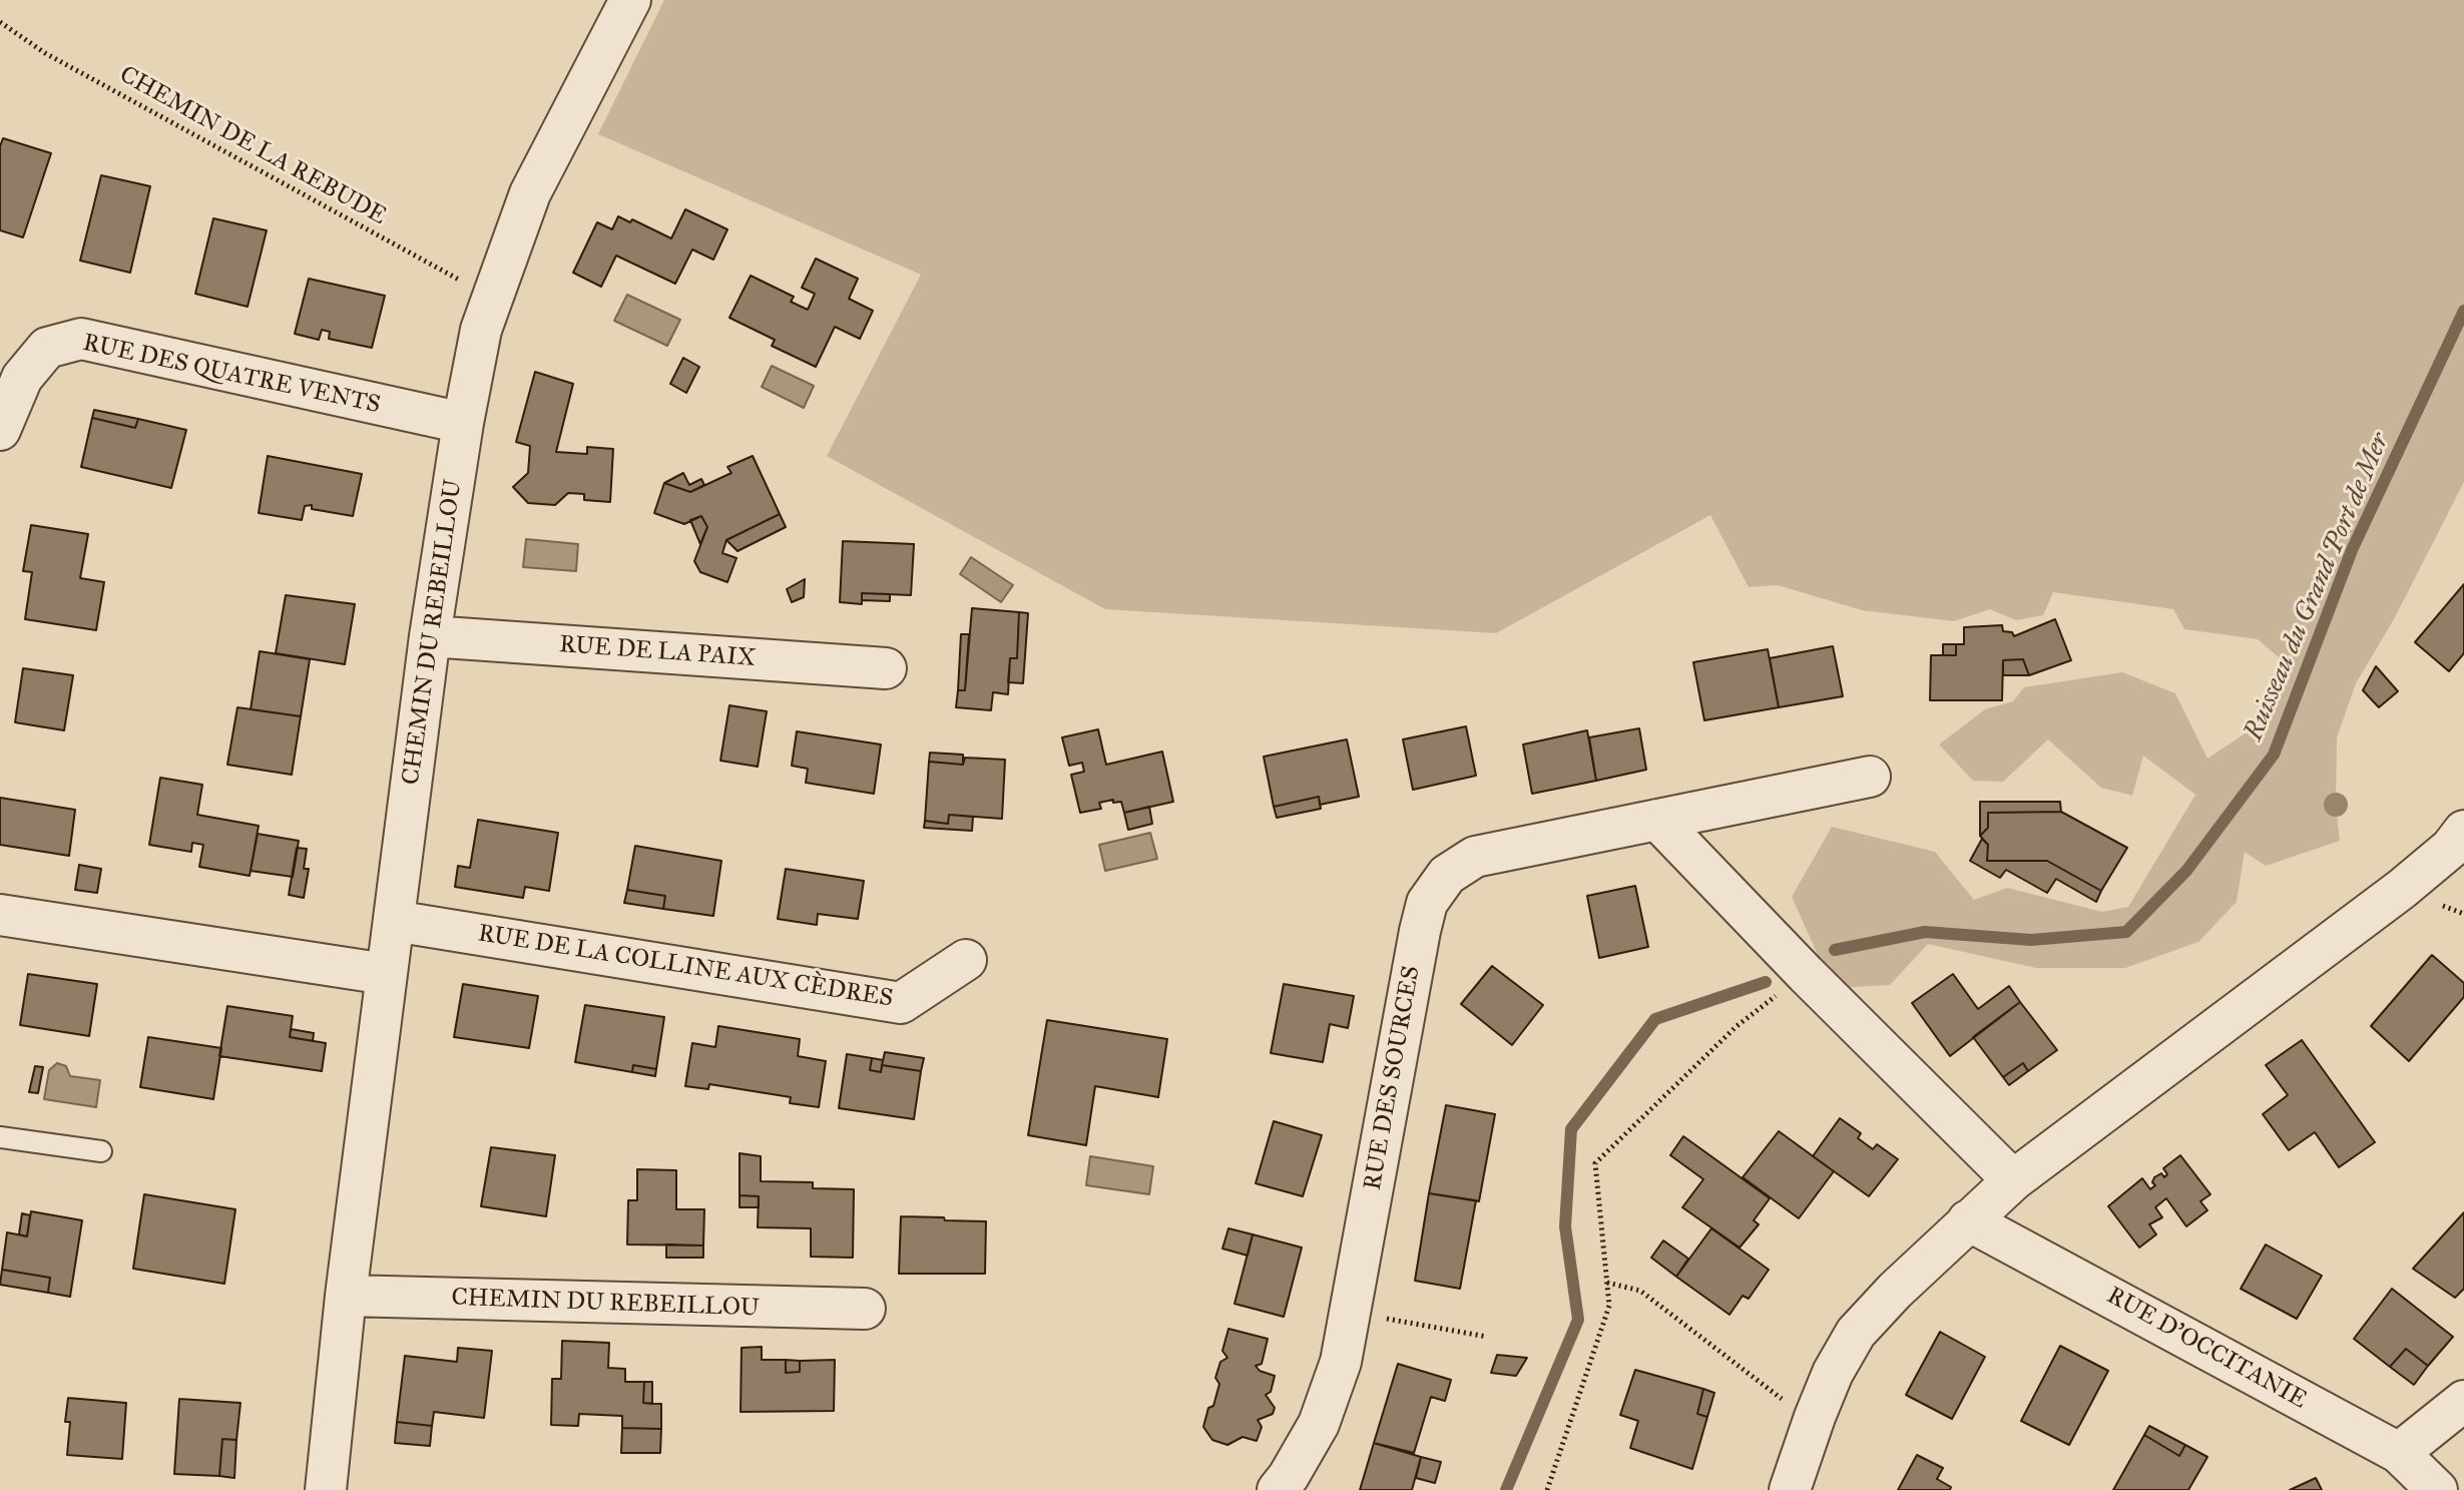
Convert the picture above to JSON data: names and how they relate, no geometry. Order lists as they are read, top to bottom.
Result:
{
  "streets": {
    "street": [
      "RUE DES QUATRE VENTS",
      "CHEMIN DU REBEILLOU",
      "RUE DE LA PAIX",
      "RUE DE LA COLLINE AUX CÈDRES",
      "RUE DES SOURCES",
      "RUE D'OCCITANIE"
    ],
    "path": ["CHEMIN DE LA REBUDE"]
  },
  "crossings": [
    ["CHEMIN DE LA REBUDE", "CHEMIN DU REBEILLOU"],
    ["RUE DES QUATRE VENTS", "CHEMIN DU REBEILLOU"],
    ["CHEMIN DU REBEILLOU", "RUE DE LA PAIX"],
    ["CHEMIN DU REBEILLOU", "RUE DE LA COLLINE AUX CÈDRES"]
  ],
  "water": ["Ruisseau du Grand Port de Mer"]
}
